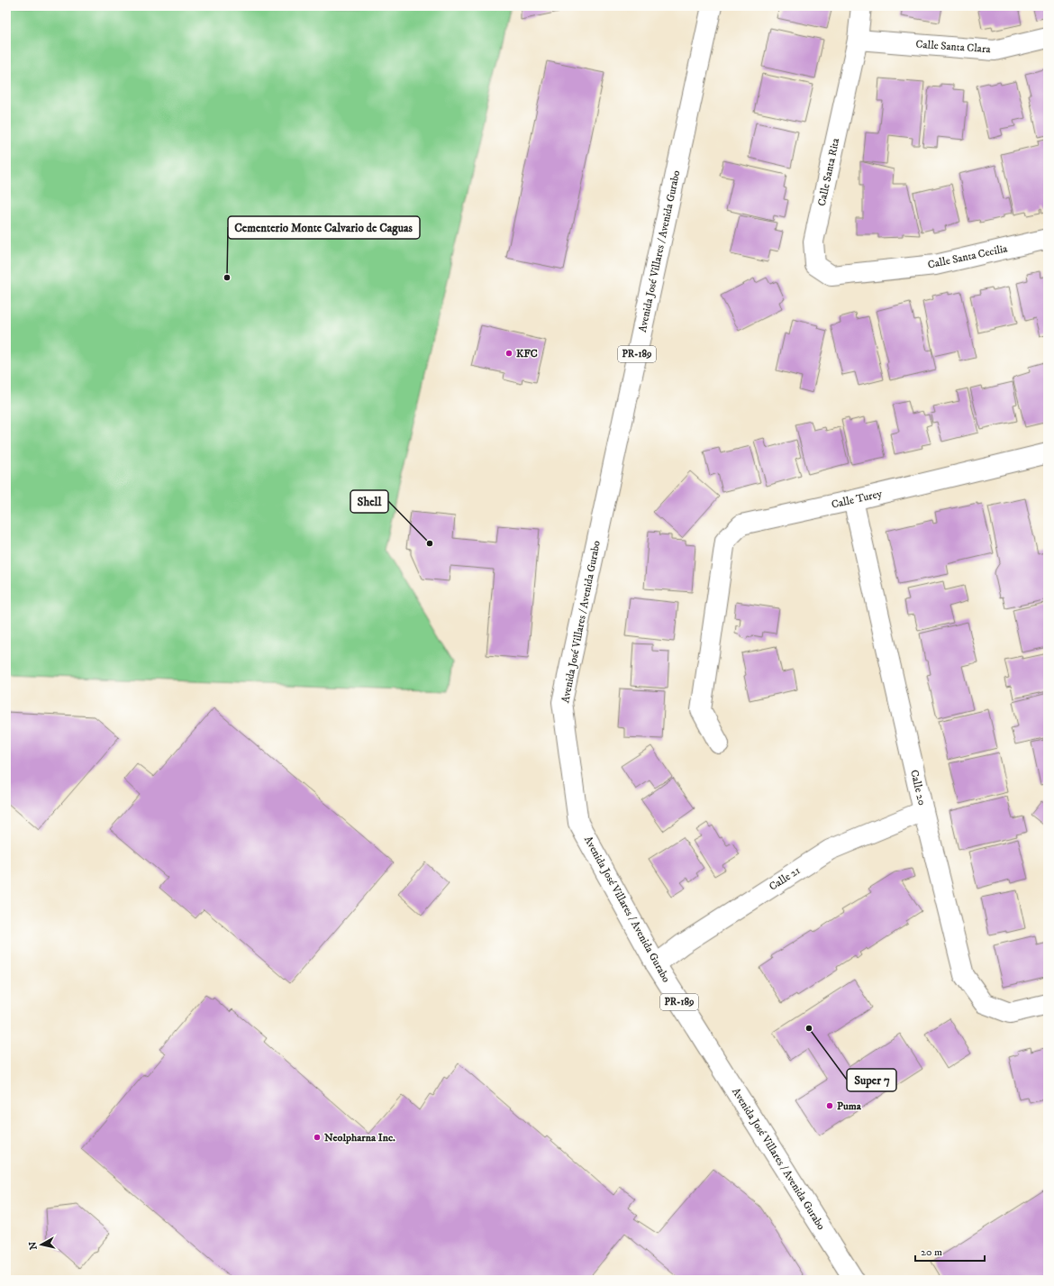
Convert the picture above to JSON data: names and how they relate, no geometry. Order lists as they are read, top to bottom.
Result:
{
  "streets": {
    "street": [
      "Calle Santa Clara",
      "Calle Santa Rita",
      "Avenida José Villares / Avenida Gurabo",
      "Calle Santa Cecilia",
      "PR-189",
      "Calle Turey",
      "Calle 20",
      "Calle 21"
    ]
  },
  "crossings": [
    ["Calle Santa Clara", "Calle Santa Rita"],
    ["Calle Santa Rita", "Calle Santa Cecilia"],
    ["Avenida José Villares / Avenida Gurabo", "Calle 21"],
    ["Calle Turey", "Calle 20"],
    ["Calle 20", "Calle 21"]
  ],
  "places": [
    "Cementerio Monte Calvario de Caguas",
    "KFC",
    "Shell",
    "Super 7",
    "Puma",
    "Neolpharna Inc."
  ],
  "scale_bar": "20 m",
  "north": "left"
}
